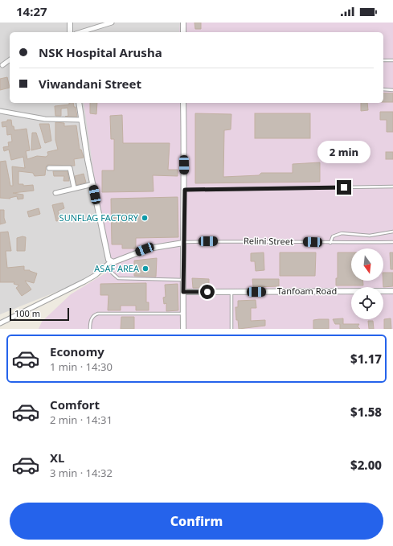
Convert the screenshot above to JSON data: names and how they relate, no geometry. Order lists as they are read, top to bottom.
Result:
{
  "streets": {
    "street": ["Tanfoam Road"],
    "lane": ["Relini Street"]
  },
  "places": ["SUNFLAG FACTORY", "ASAF AREA"],
  "scale_bar": "100 m",
  "north": "bottom",
  "page": {
    "status": "14:27",
    "banner": ["NSK Hospital Arusha", "Viwandani Street"],
    "bubble": "2 min",
    "scale": "100 m",
    "list": [
      {
        "name": "Economy",
        "note": "1 min · 14:30",
        "value": "$1.17"
      },
      {
        "name": "Comfort",
        "note": "2 min · 14:31",
        "value": "$1.58"
      },
      {
        "name": "XL",
        "note": "3 min · 14:32",
        "value": "$2.00"
      }
    ],
    "buttons": "Confirm"
  }
}
